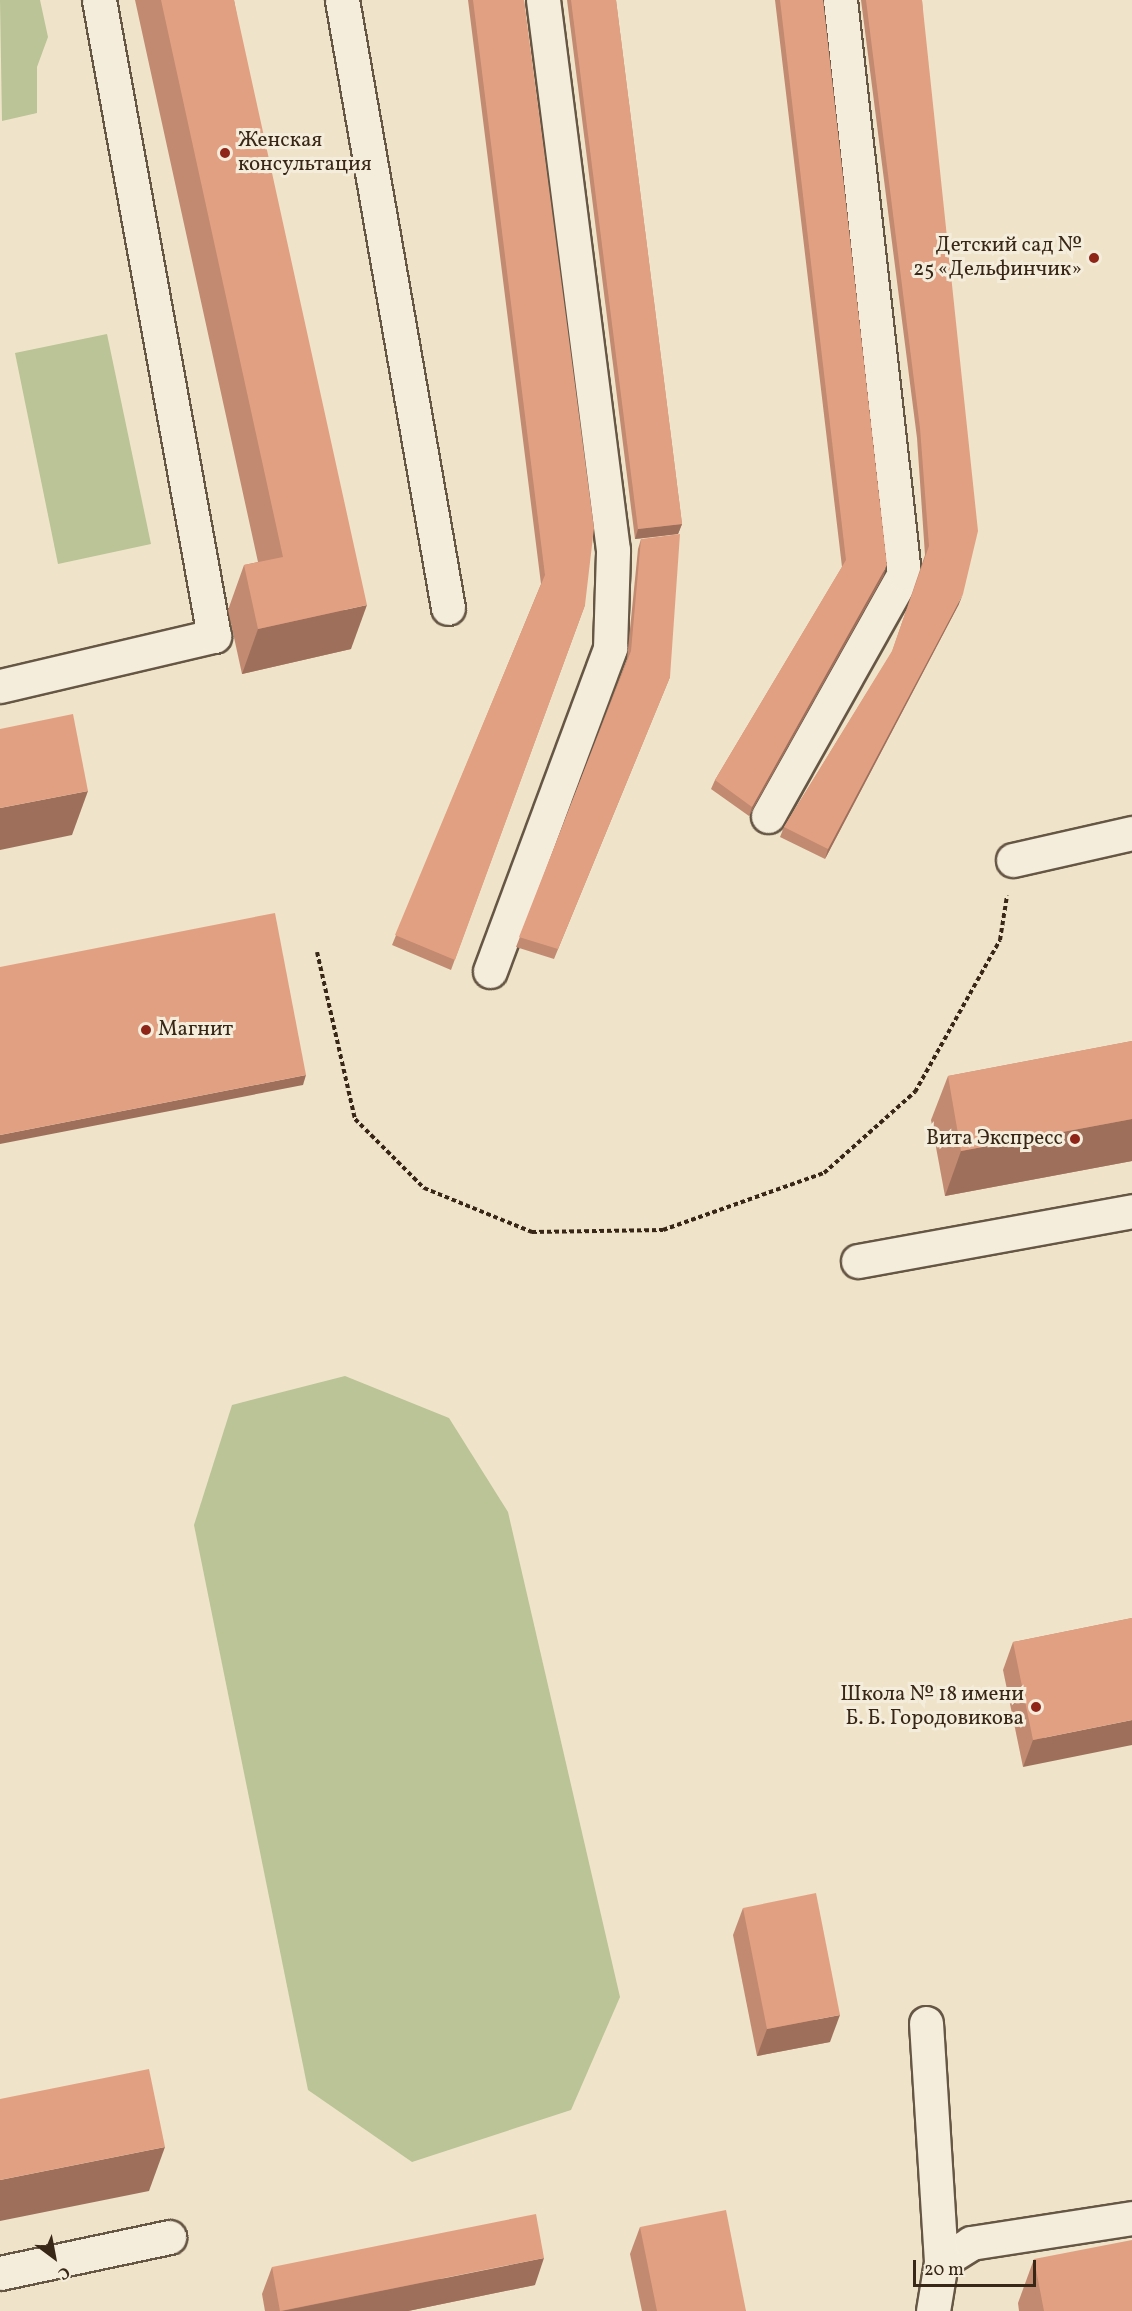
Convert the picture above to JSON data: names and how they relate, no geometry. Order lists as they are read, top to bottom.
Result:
{
  "places": [
    "Женская консультация",
    "Детский сад № 25 «Дельфинчик»",
    "Магнит",
    "Вита Экспресс",
    "Школа № 18 имени Б. Б. Городовикова"
  ],
  "scale_bar": "20 m",
  "north": "bottom right"
}
